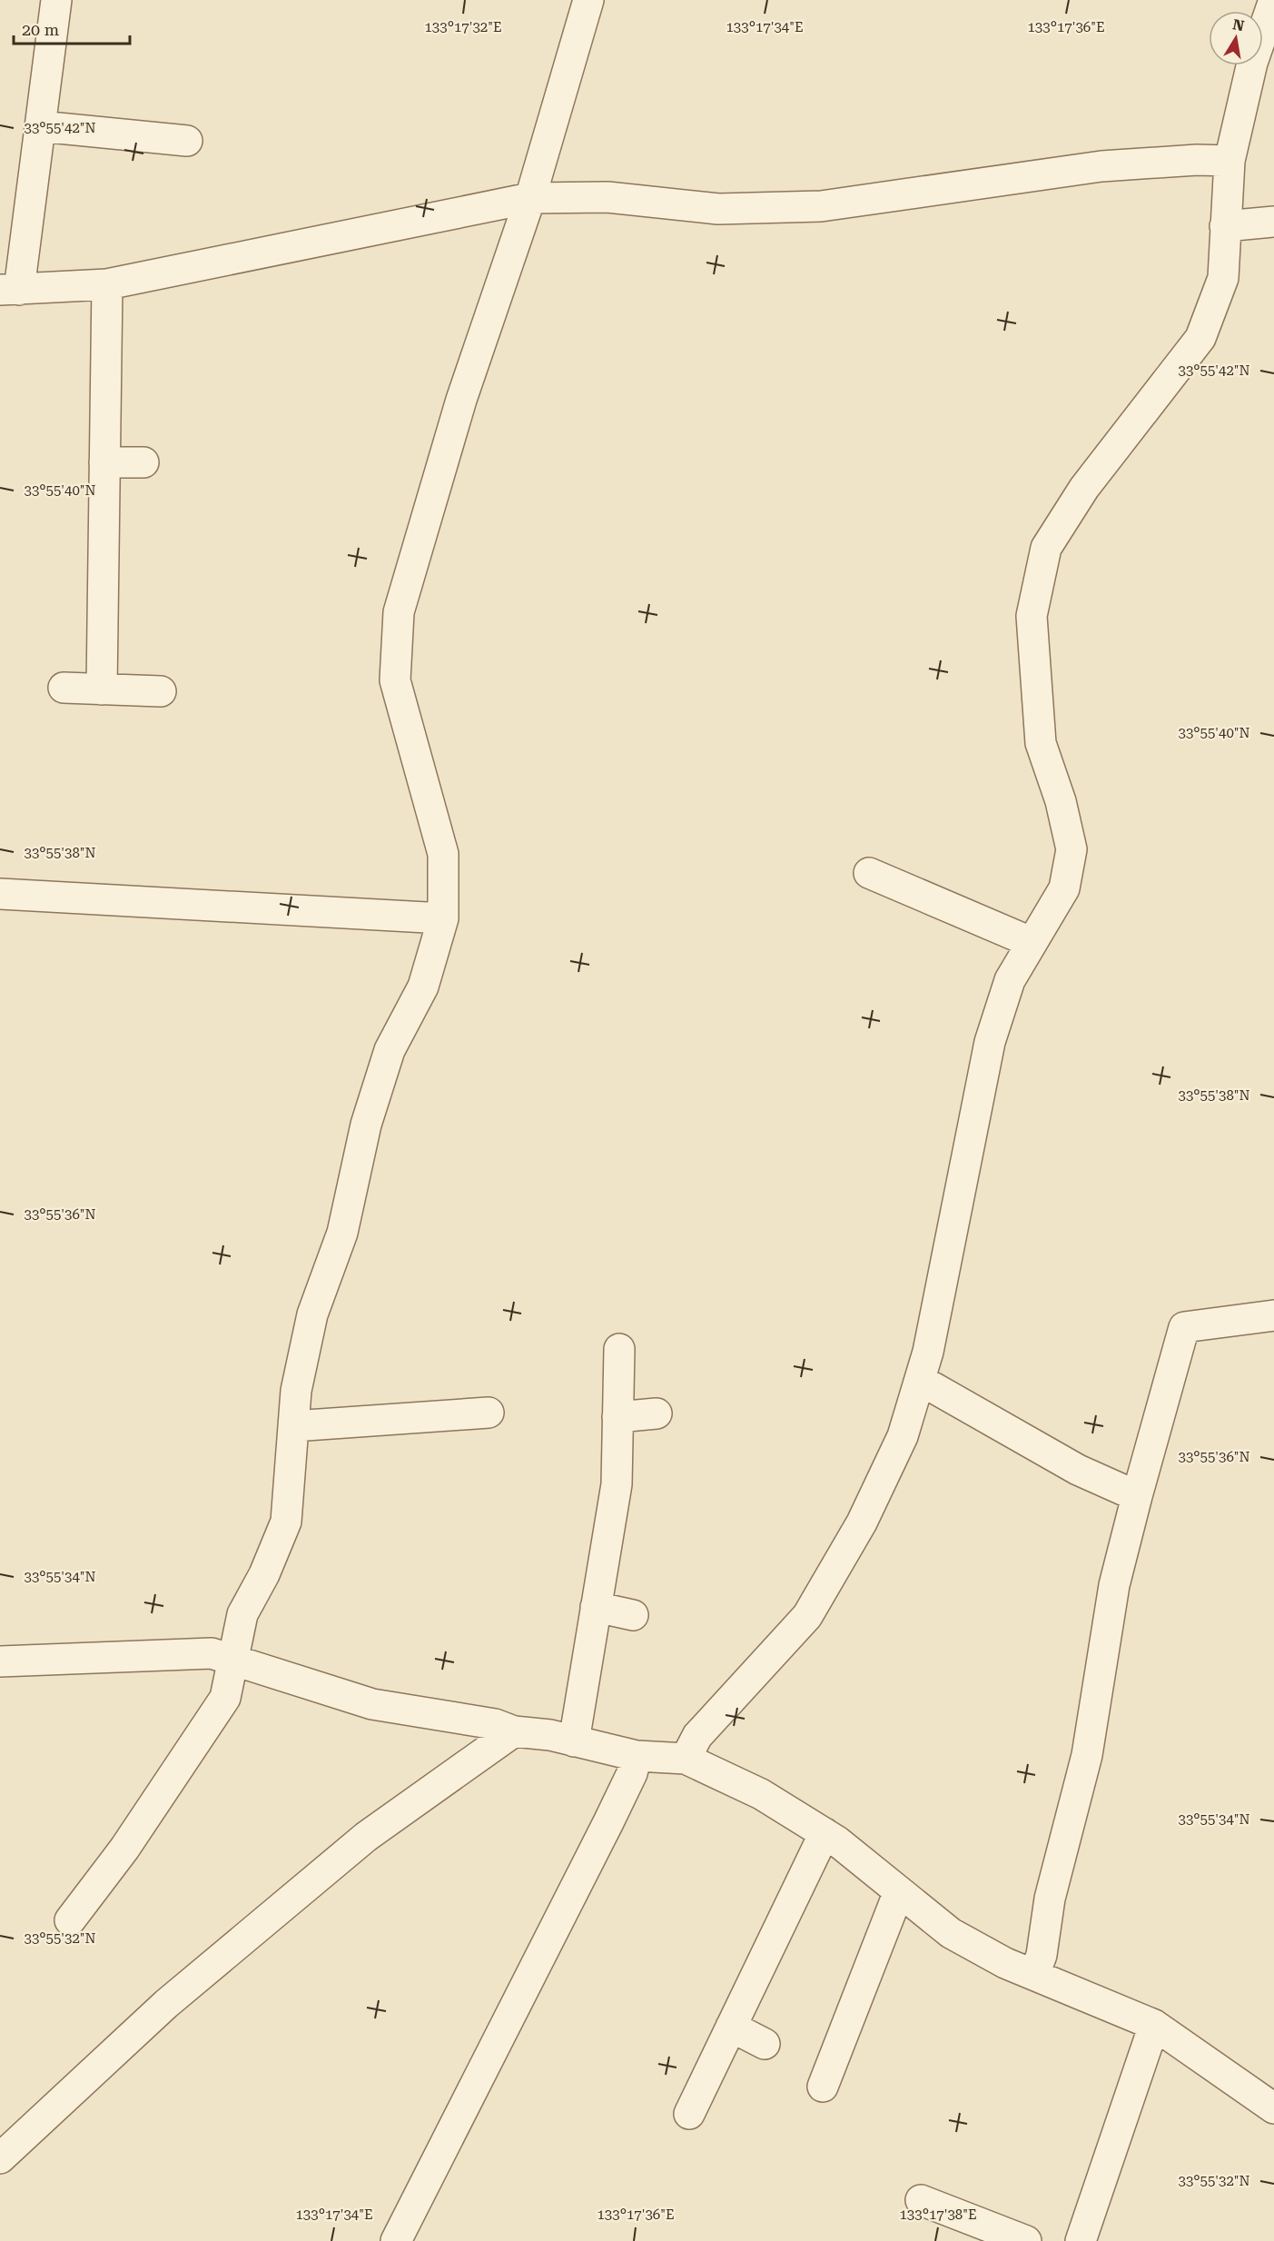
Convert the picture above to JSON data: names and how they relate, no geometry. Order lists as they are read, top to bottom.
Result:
{
  "scale_bar": "20 m",
  "north": "top",
  "coordinates": [
    "133°17'32\"E",
    "133°17'34\"E",
    "133°17'36\"E",
    "33°55'42\"N",
    "33°55'40\"N",
    "33°55'38\"N",
    "33°55'36\"N",
    "33°55'34\"N",
    "33°55'32\"N",
    "133°17'38\"E"
  ]
}
